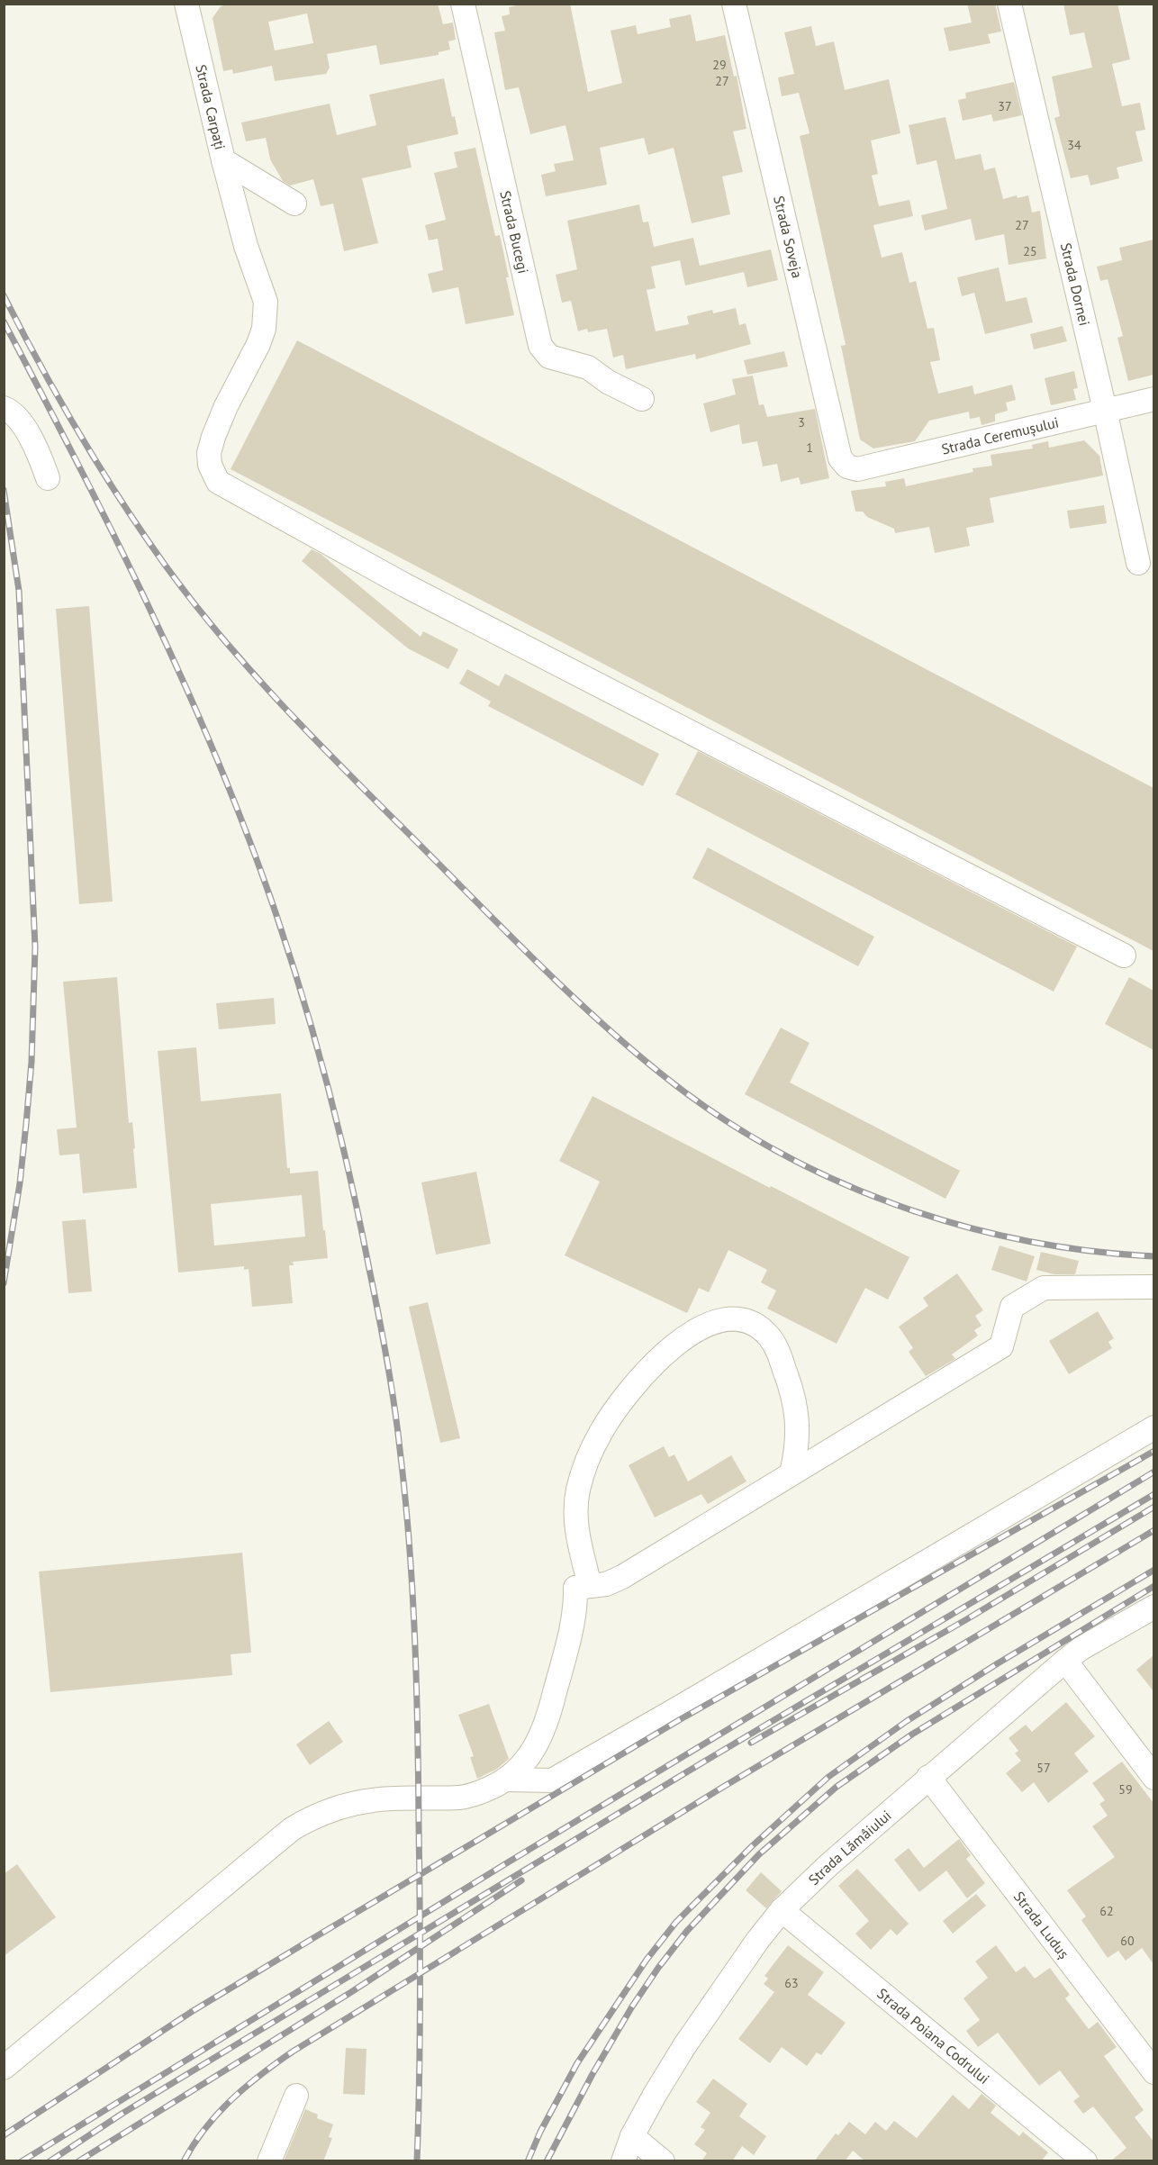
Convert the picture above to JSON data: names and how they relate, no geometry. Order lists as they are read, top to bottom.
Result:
{
  "streets": {
    "street": [
      "Strada Carpați",
      "Strada Bucegi",
      "Strada Soveja",
      "Strada Dornei",
      "Strada Ceremușului",
      "Strada Lămâiului",
      "Strada Luduș",
      "Strada Poiana Codrului"
    ]
  },
  "crossings": [
    ["Strada Soveja", "Strada Ceremușului"],
    ["Strada Dornei", "Strada Ceremușului"],
    ["Strada Lămâiului", "Strada Luduș"],
    ["Strada Lămâiului", "Strada Poiana Codrului"]
  ],
  "house_numbers": [
    "29",
    "27",
    "37",
    "34",
    "27",
    "25",
    "3",
    "1",
    "57",
    "59",
    "62",
    "60",
    "63"
  ]
}
